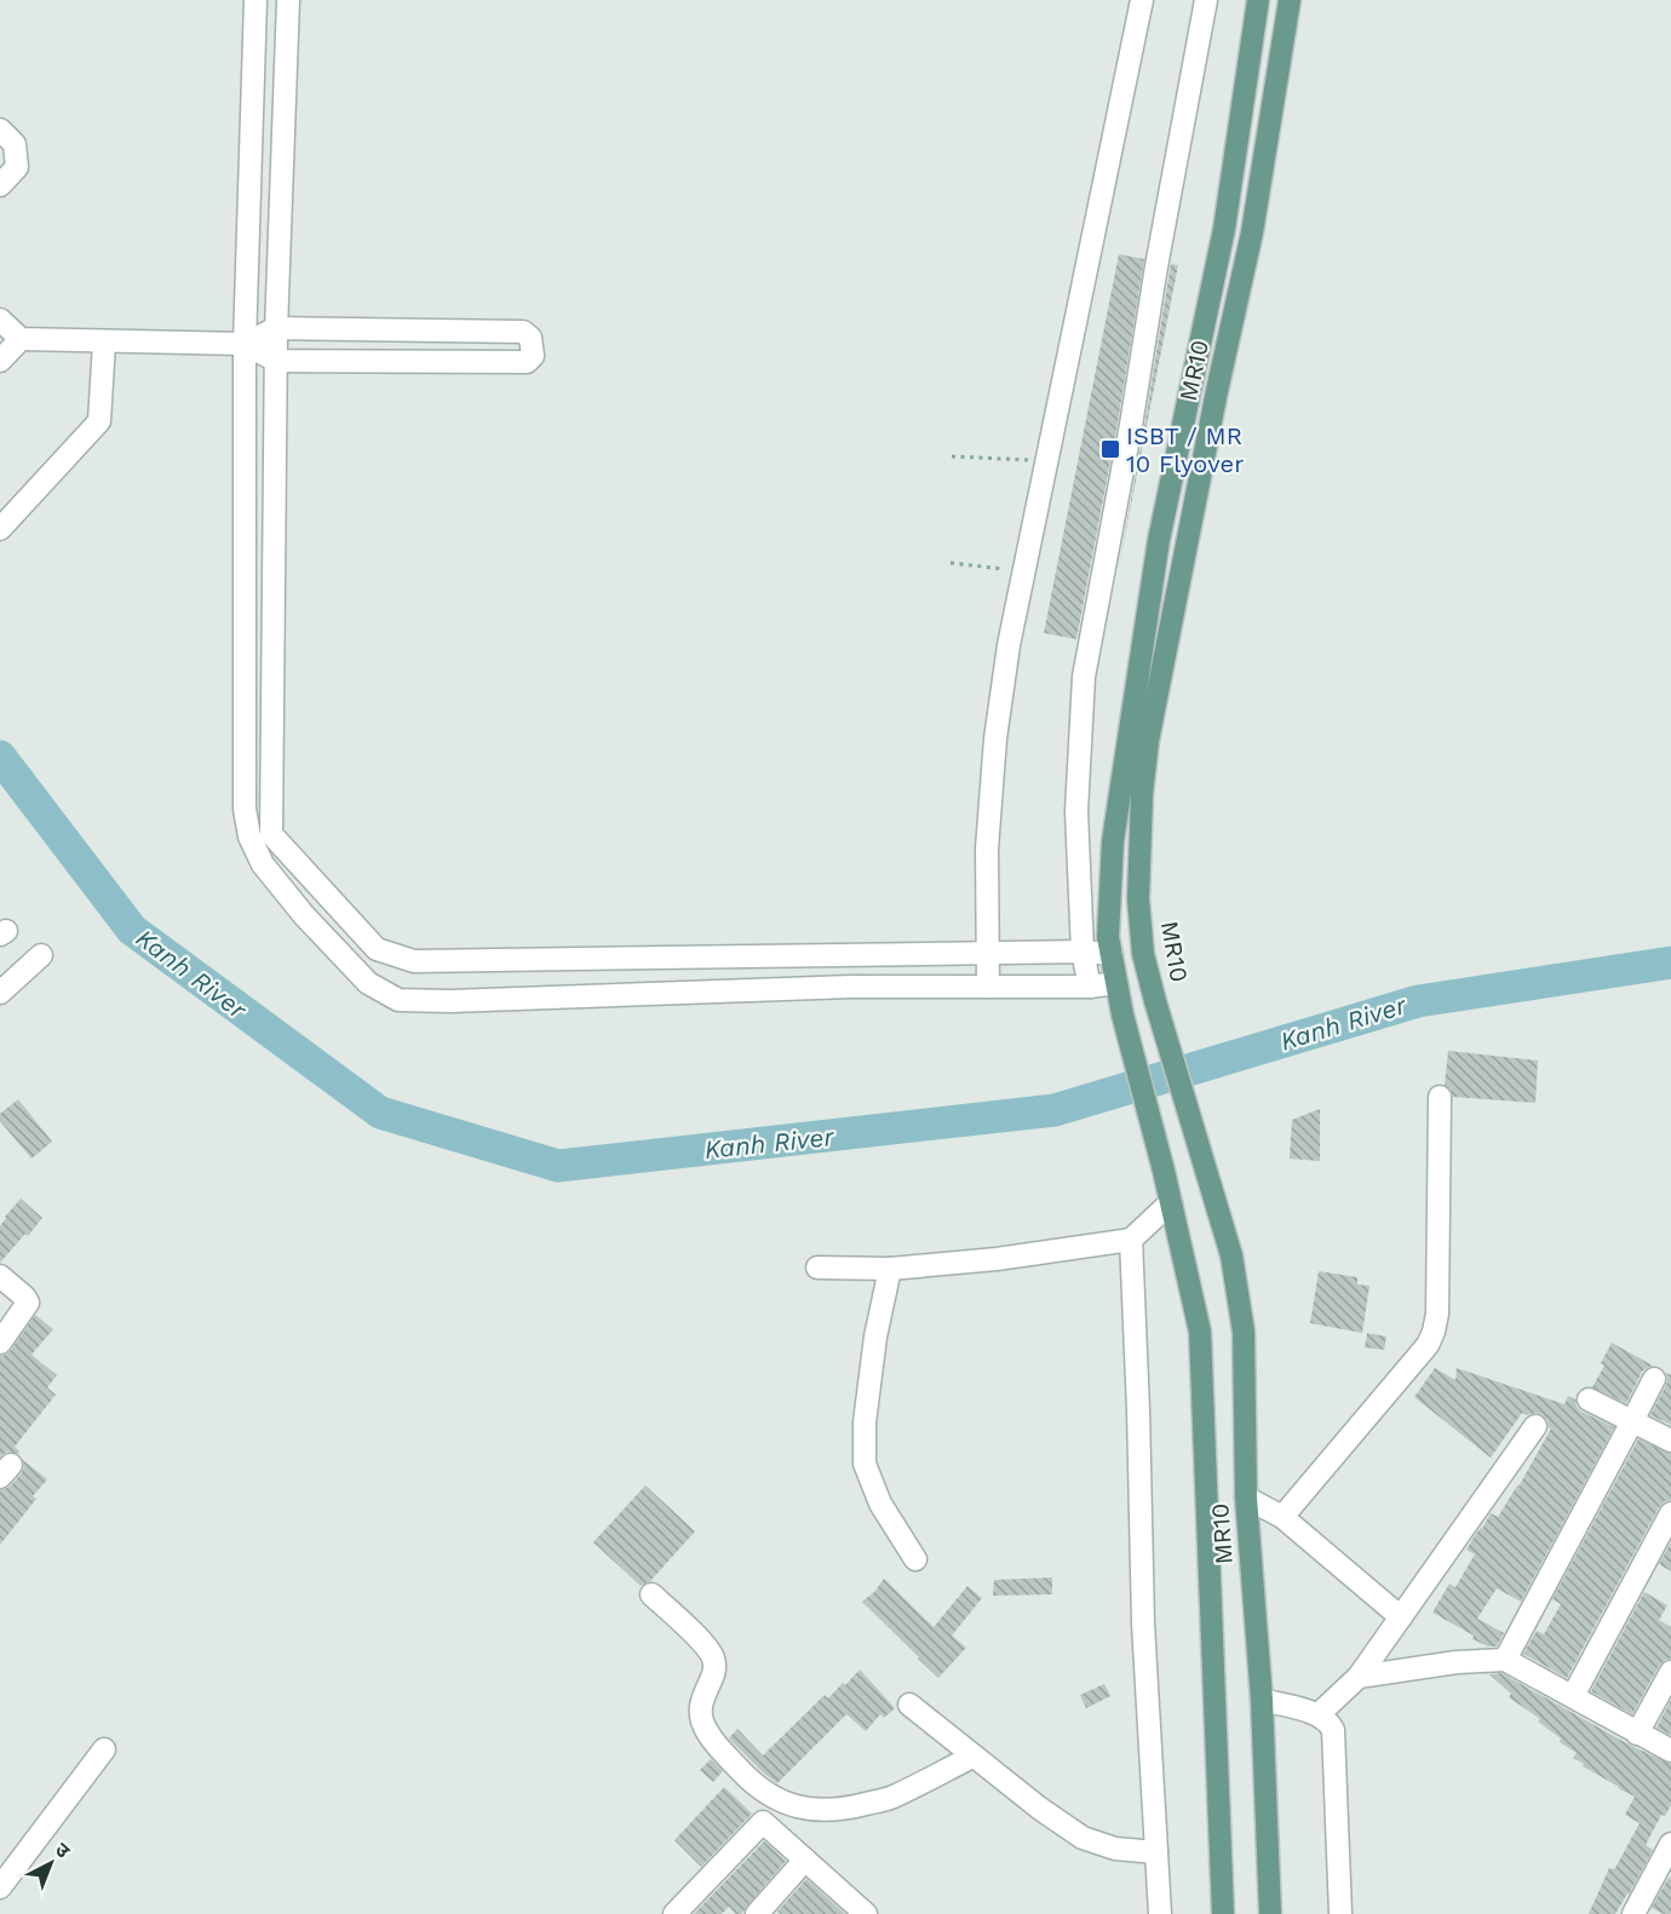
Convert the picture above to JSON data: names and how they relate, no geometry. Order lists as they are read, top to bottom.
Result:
{
  "streets": {
    "main road": ["MR10"]
  },
  "water": ["Kanh River"],
  "places": {
    "transit": ["ISBT / MR 10 Flyover"]
  },
  "north": "top right"
}
